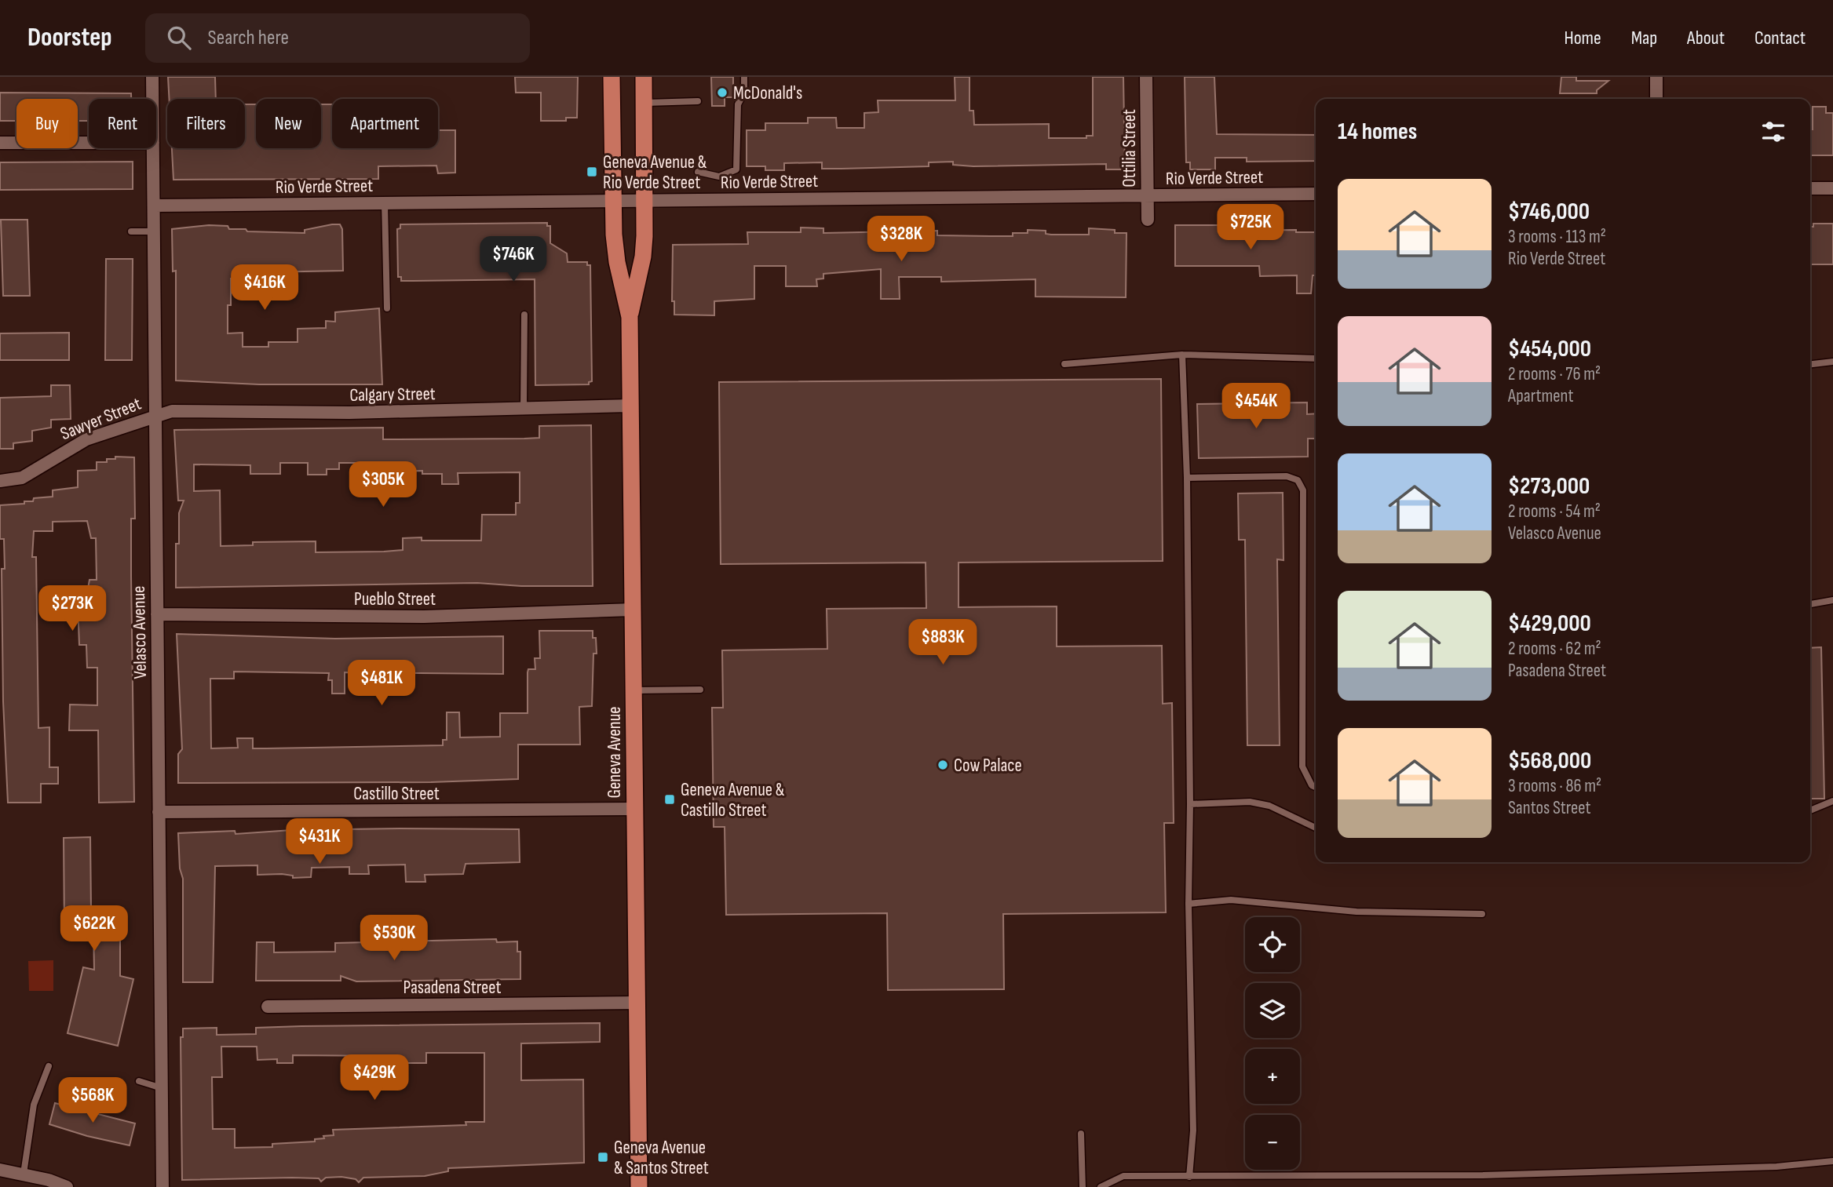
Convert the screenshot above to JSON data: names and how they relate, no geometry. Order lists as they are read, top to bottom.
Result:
{
  "streets": {
    "main road": ["Geneva Avenue"],
    "street": [
      "Ottilia Street",
      "Rio Verde Street",
      "Calgary Street",
      "Sawyer Street",
      "Pueblo Street",
      "Velasco Avenue",
      "Castillo Street",
      "Pasadena Street"
    ]
  },
  "crossings": [
    ["Ottilia Street", "Rio Verde Street"],
    ["Rio Verde Street", "Velasco Avenue"],
    ["Rio Verde Street", "Geneva Avenue"],
    ["Calgary Street", "Sawyer Street"],
    ["Calgary Street", "Velasco Avenue"],
    ["Calgary Street", "Geneva Avenue"],
    ["Sawyer Street", "Velasco Avenue"],
    ["Pueblo Street", "Velasco Avenue"],
    ["Pueblo Street", "Geneva Avenue"],
    ["Velasco Avenue", "Castillo Street"],
    ["Geneva Avenue", "Castillo Street"],
    ["Geneva Avenue", "Pasadena Street"]
  ],
  "places": {
    "other": ["McDonald's", "Cow Palace"],
    "transit": ["Geneva Avenue & Rio Verde Street", "Geneva Avenue & Castillo Street", "Geneva Avenue & Santos Street"]
  },
  "page": {
    "header": "Doorstep",
    "search": "Search here",
    "nav": [
      "Home",
      "Map",
      "About",
      "Contact"
    ],
    "chip": [
      "Buy",
      "Rent",
      "Filters",
      "New",
      "Apartment"
    ],
    "heading": "14 homes",
    "list": [
      {
        "name": "$746,000",
        "note": "3 rooms · 113 m² · Rio Verde Street"
      },
      {
        "name": "$454,000",
        "note": "2 rooms · 76 m² · Apartment"
      },
      {
        "name": "$273,000",
        "note": "2 rooms · 54 m² · Velasco Avenue"
      },
      {
        "name": "$429,000",
        "note": "2 rooms · 62 m² · Pasadena Street"
      },
      {
        "name": "$568,000",
        "note": "3 rooms · 86 m² · Santos Street"
      }
    ],
    "price": [
      "$725K",
      "$328K",
      "$746K",
      "$416K",
      "$454K",
      "$305K",
      "$273K",
      "$883K",
      "$481K",
      "$431K",
      "$622K",
      "$530K",
      "$429K",
      "$568K"
    ],
    "map_buttons": ["+", "−"]
  }
}
